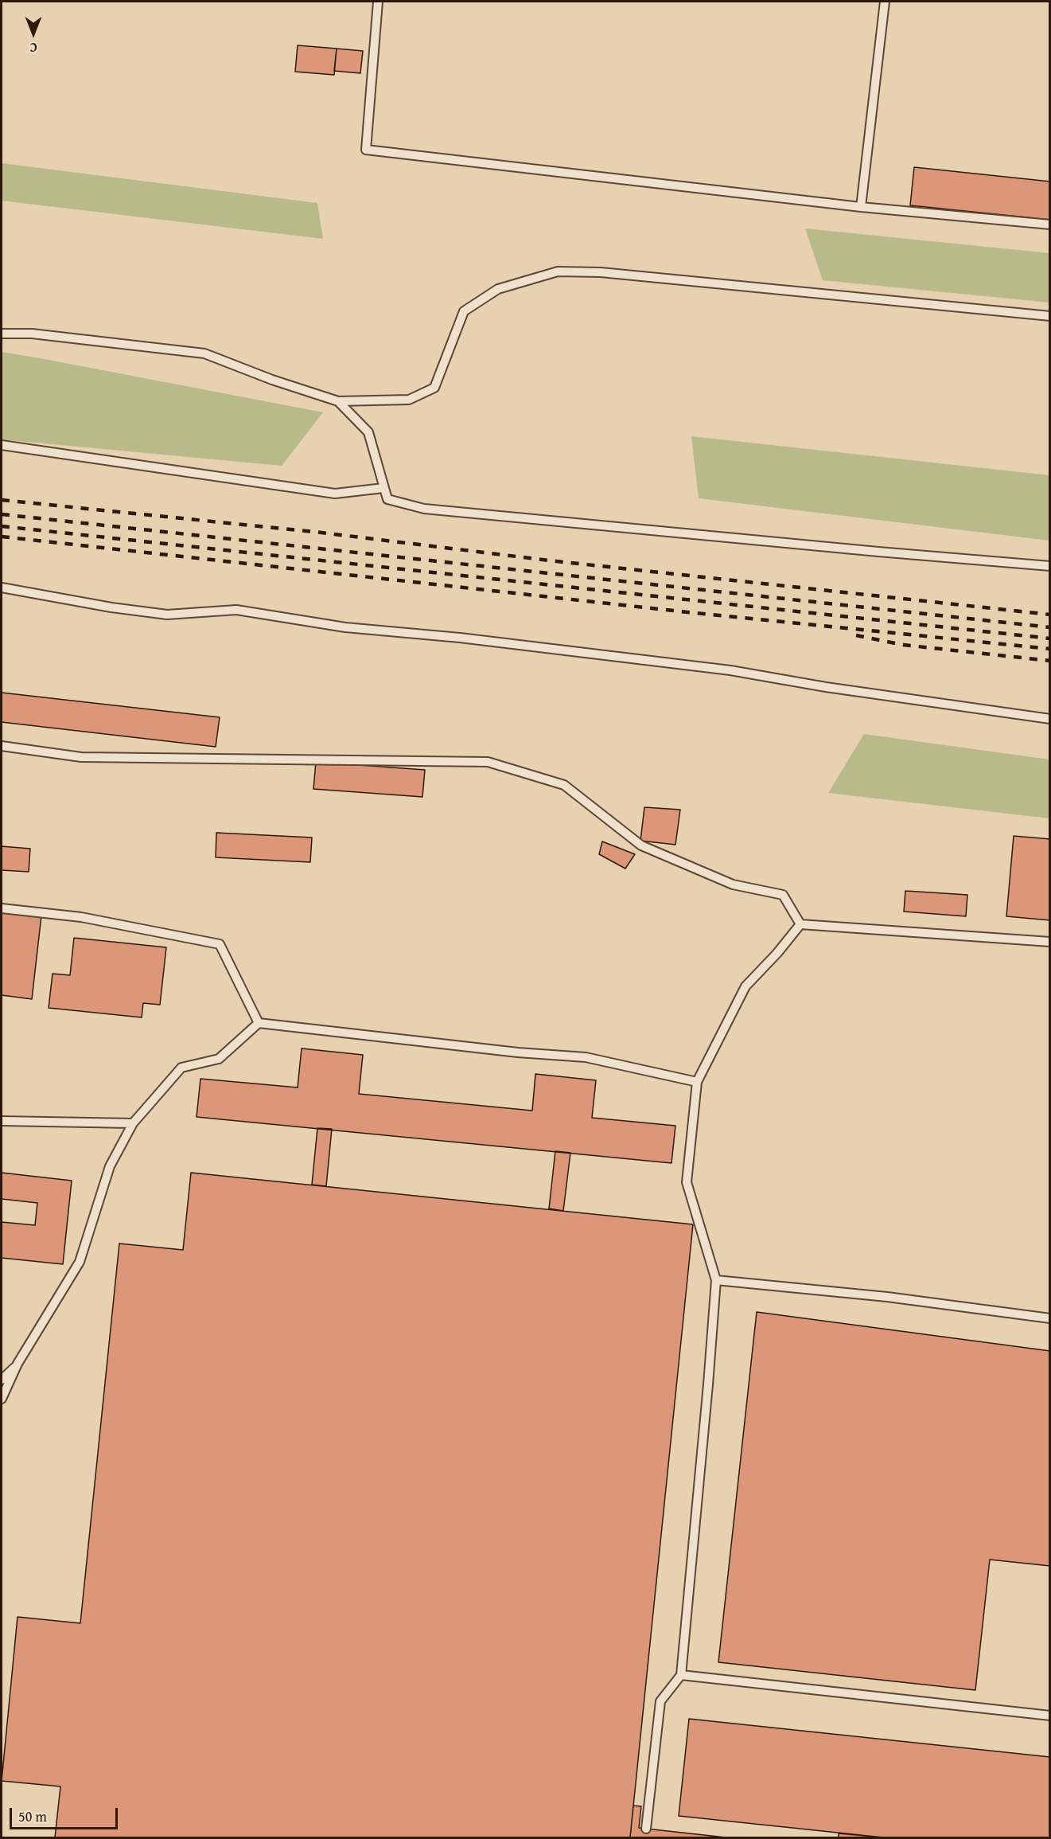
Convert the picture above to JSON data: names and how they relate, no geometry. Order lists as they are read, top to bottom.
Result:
{
  "scale_bar": "50 m",
  "north": "bottom"
}
